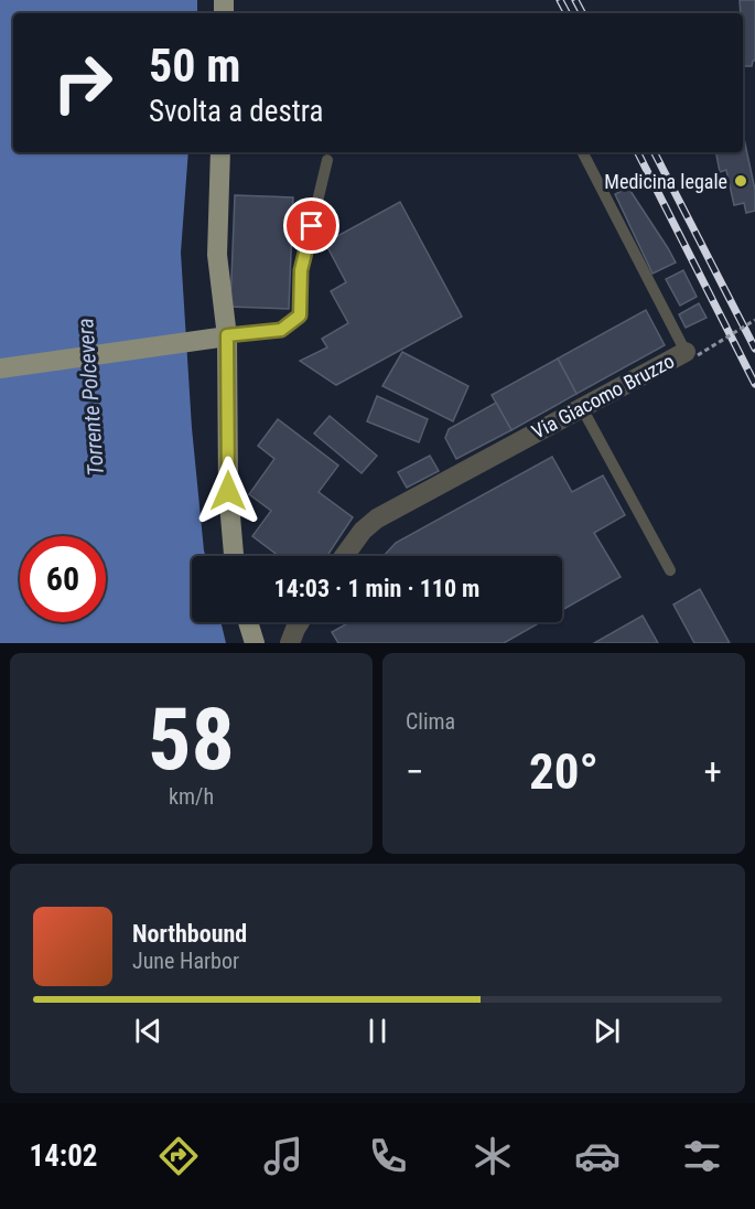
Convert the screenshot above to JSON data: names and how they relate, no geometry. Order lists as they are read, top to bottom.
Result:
{
  "streets": {
    "street": ["Via Giacomo Bruzzo"]
  },
  "water": ["Torrente Polcevera"],
  "places": ["Medicina legale"],
  "page": {
    "turn": ["50 m", "Svolta a destra"],
    "limit": "60",
    "trip": "14:03 · 1 min · 110 m",
    "tile": [
      ["58", "km/h"],
      "Clima"
    ],
    "heat": ["−", "20°", "+"],
    "song": ["Northbound", "June Harbor"],
    "tabs": "14:02"
  }
}
